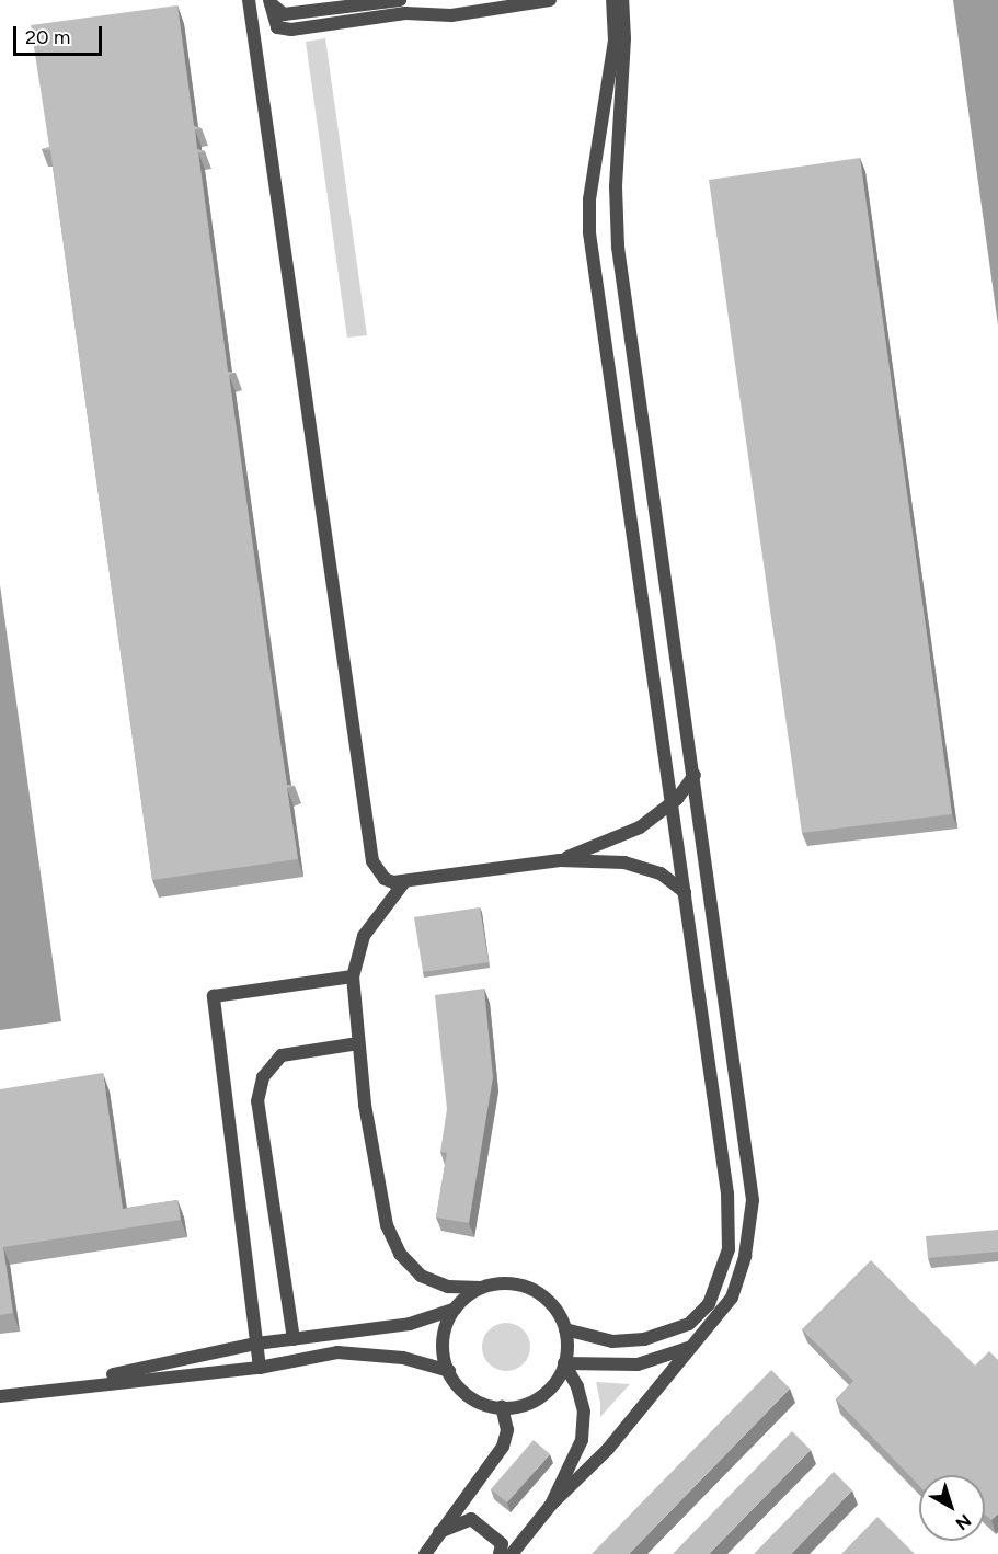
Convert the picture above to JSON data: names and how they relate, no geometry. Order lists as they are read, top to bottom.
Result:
{
  "scale_bar": "20 m",
  "north": "bottom right"
}
